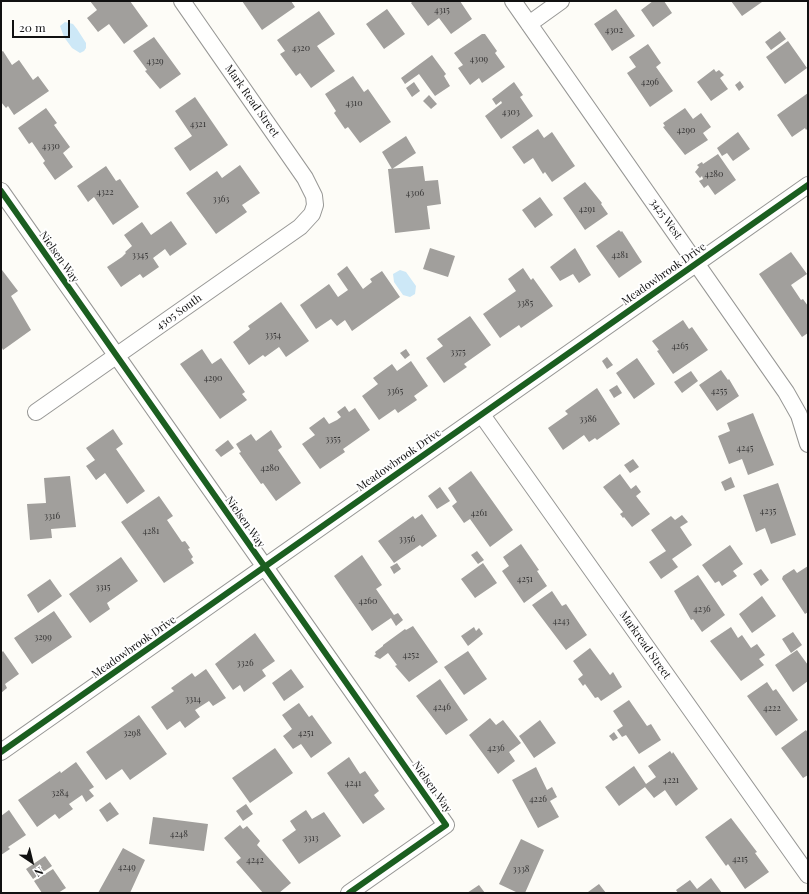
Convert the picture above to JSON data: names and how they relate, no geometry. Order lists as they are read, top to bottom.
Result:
{
  "streets": {
    "street": [
      "Mark Read Street",
      "3425 West",
      "Nielsen Way",
      "Meadowbrook Drive",
      "4305 South",
      "Markread Street"
    ]
  },
  "crossings": [
    ["Mark Read Street", "4305 South"],
    ["3425 West", "Meadowbrook Drive"],
    ["Nielsen Way", "Meadowbrook Drive"],
    ["Nielsen Way", "4305 South"],
    ["Meadowbrook Drive", "Markread Street"]
  ],
  "house_numbers": [
    "4315",
    "4302",
    "4320",
    "4309",
    "4329",
    "4296",
    "4310",
    "4303",
    "4321",
    "4290",
    "4330",
    "4280",
    "4322",
    "4306",
    "3363",
    "4291",
    "3345",
    "4281",
    "3385",
    "3354",
    "4265",
    "3375",
    "4290",
    "3365",
    "4255",
    "3386",
    "3355",
    "4245",
    "4280",
    "4235",
    "4261",
    "3316",
    "4281",
    "3356",
    "4251",
    "3315",
    "4260",
    "4236",
    "4243",
    "3299",
    "4252",
    "3326",
    "3314",
    "4246",
    "4222",
    "3298",
    "4251",
    "4236",
    "4221",
    "4241",
    "3284",
    "4226",
    "4248",
    "3313",
    "4215",
    "4242",
    "4249",
    "3338"
  ],
  "scale_bar": "20 m",
  "north": "bottom right"
}
